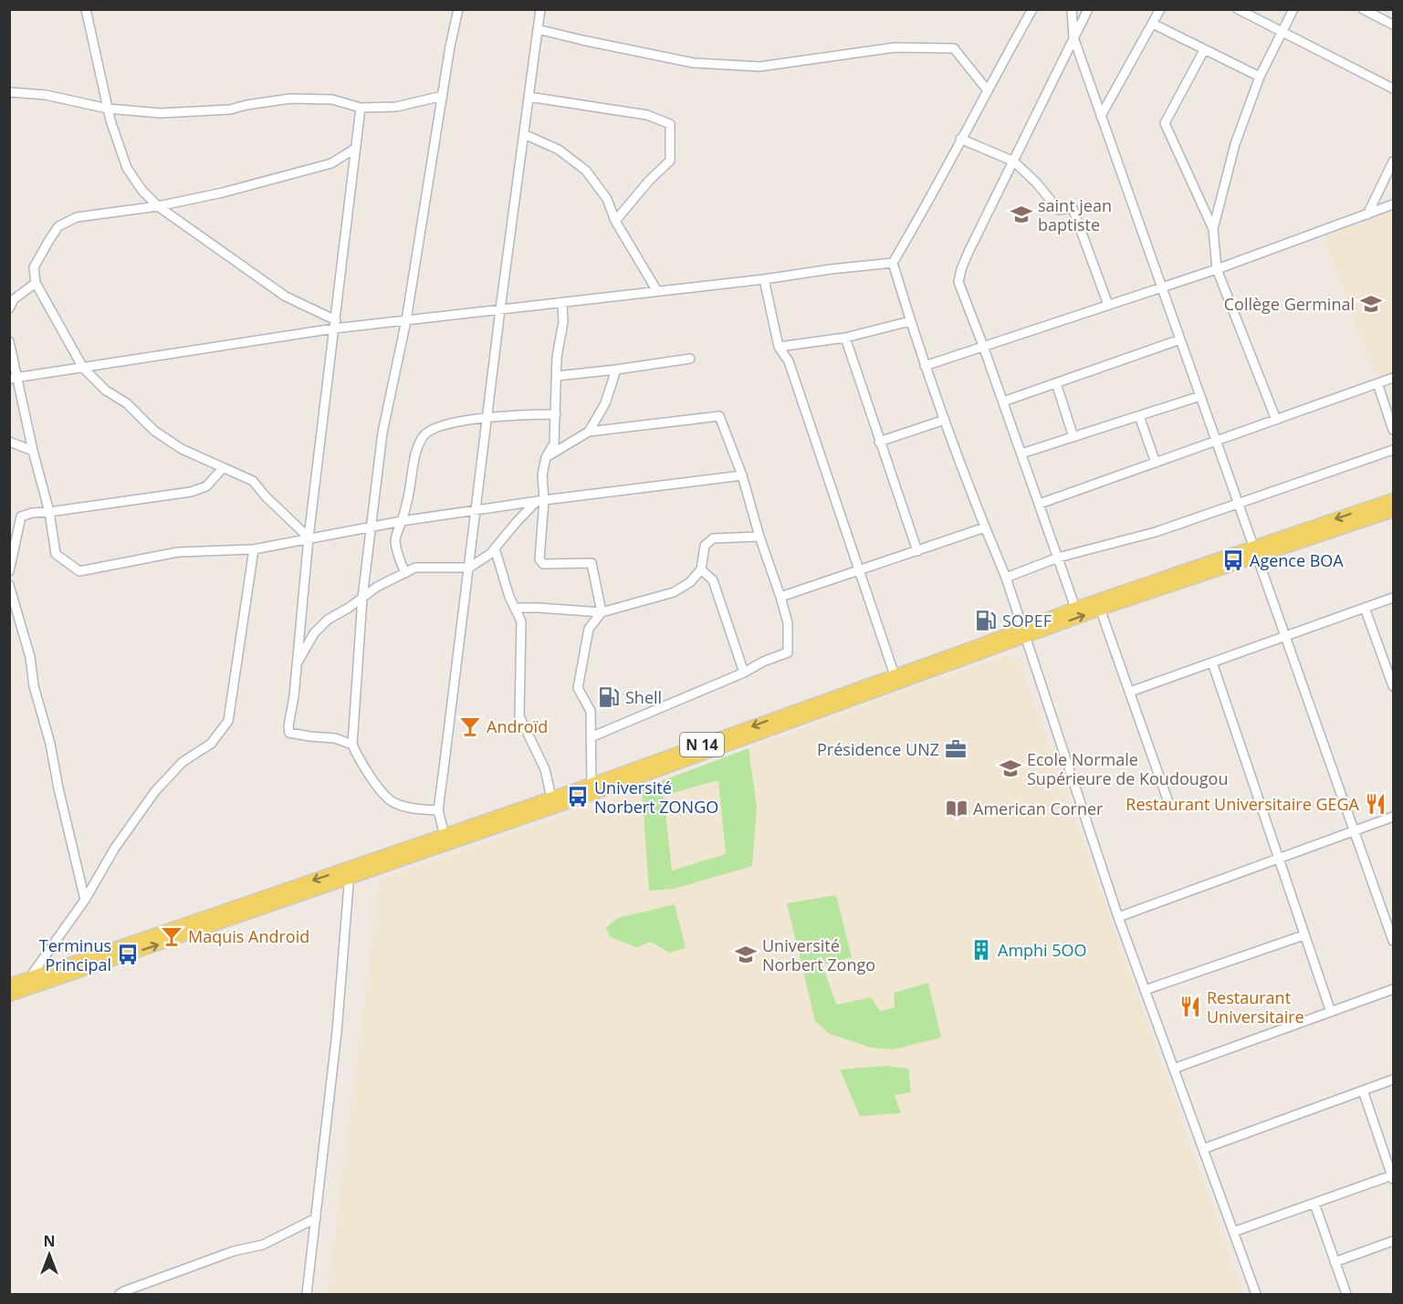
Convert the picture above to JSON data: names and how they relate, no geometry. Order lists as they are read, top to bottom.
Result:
{
  "streets": {
    "main road": ["N 14"]
  },
  "places": {
    "school or university": [
      "saint jean baptiste",
      "Collège Germinal",
      "Ecole Normale Supérieure de Koudougou",
      "Université Norbert Zongo"
    ],
    "bus stop": ["Agence BOA", "Université Norbert ZONGO", "Terminus Principal"],
    "fuel station": ["SOPEF", "Shell"],
    "bar": ["Androïd", "Maquis Android"],
    "office": ["Présidence UNZ"],
    "restaurant": ["Restaurant Universitaire GEGA", "Restaurant Universitaire"],
    "library": ["American Corner"],
    "building": ["Amphi 5OO"]
  },
  "north": "top"
}
